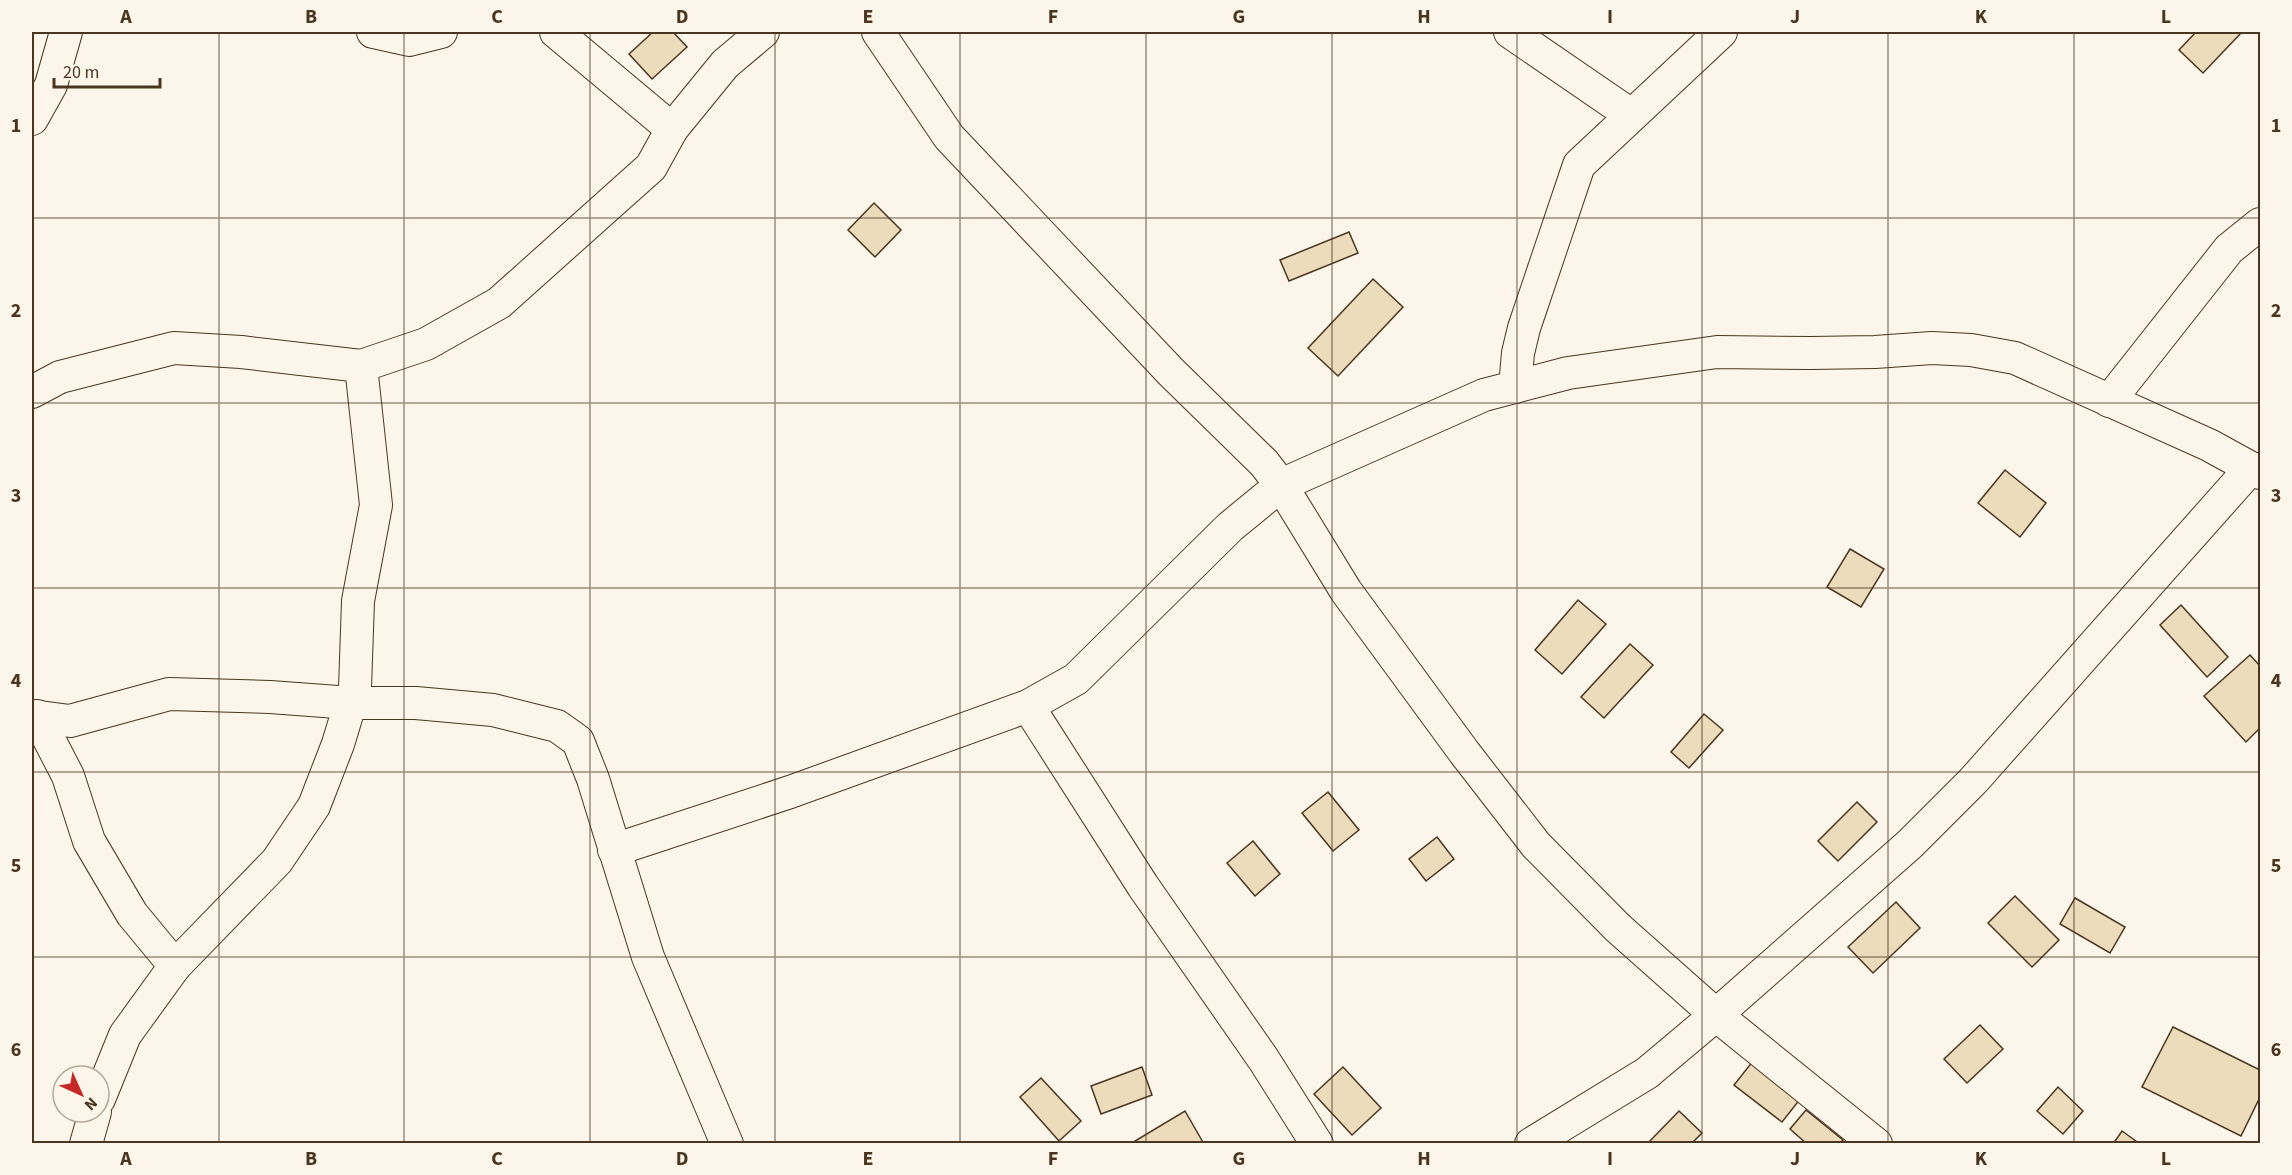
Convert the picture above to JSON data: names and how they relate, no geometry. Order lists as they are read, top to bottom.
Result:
{
  "scale_bar": "20 m",
  "north": "bottom right",
  "grid": {
    "columns": [
      "A",
      "B",
      "C",
      "D",
      "E",
      "F",
      "G",
      "H",
      "I",
      "J",
      "K",
      "L"
    ],
    "rows": [
      "1",
      "2",
      "3",
      "4",
      "5",
      "6"
    ]
  }
}
